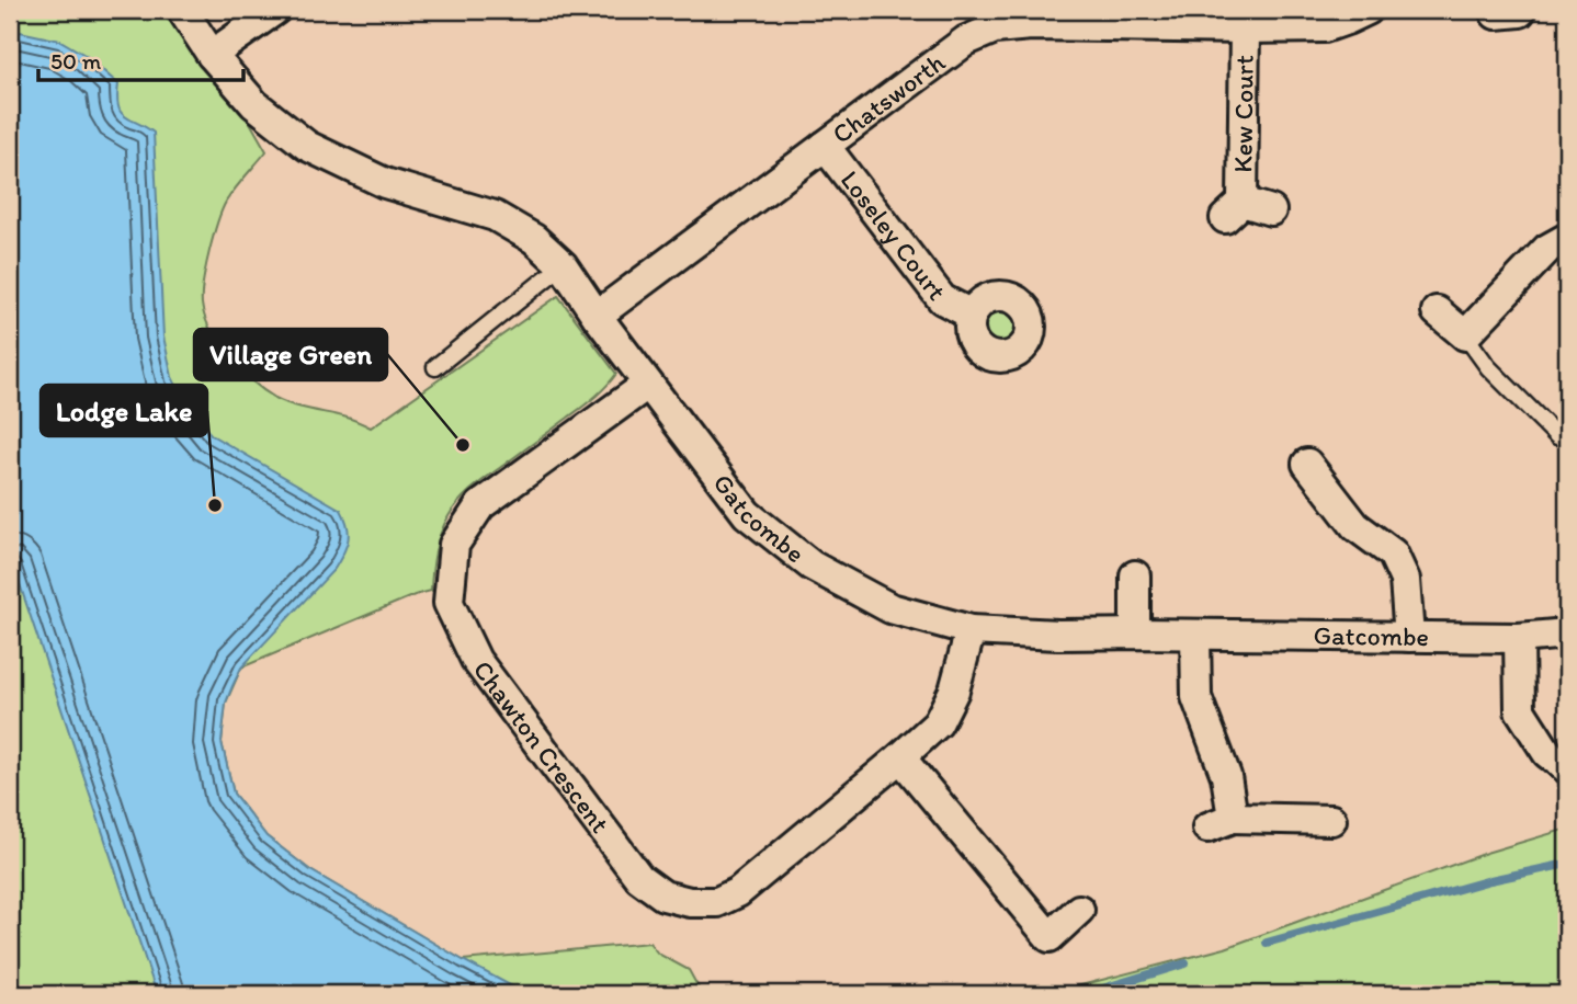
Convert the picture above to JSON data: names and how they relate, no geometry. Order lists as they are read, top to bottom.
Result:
{
  "streets": {
    "street": [
      "Chatsworth",
      "Kew Court",
      "Loseley Court",
      "Gatcombe",
      "Chawton Crescent"
    ]
  },
  "crossings": [
    ["Chatsworth", "Kew Court"],
    ["Chatsworth", "Loseley Court"],
    ["Chatsworth", "Gatcombe"],
    ["Gatcombe", "Chawton Crescent"]
  ],
  "places": ["Village Green", "Lodge Lake"],
  "scale_bar": "50 m"
}
